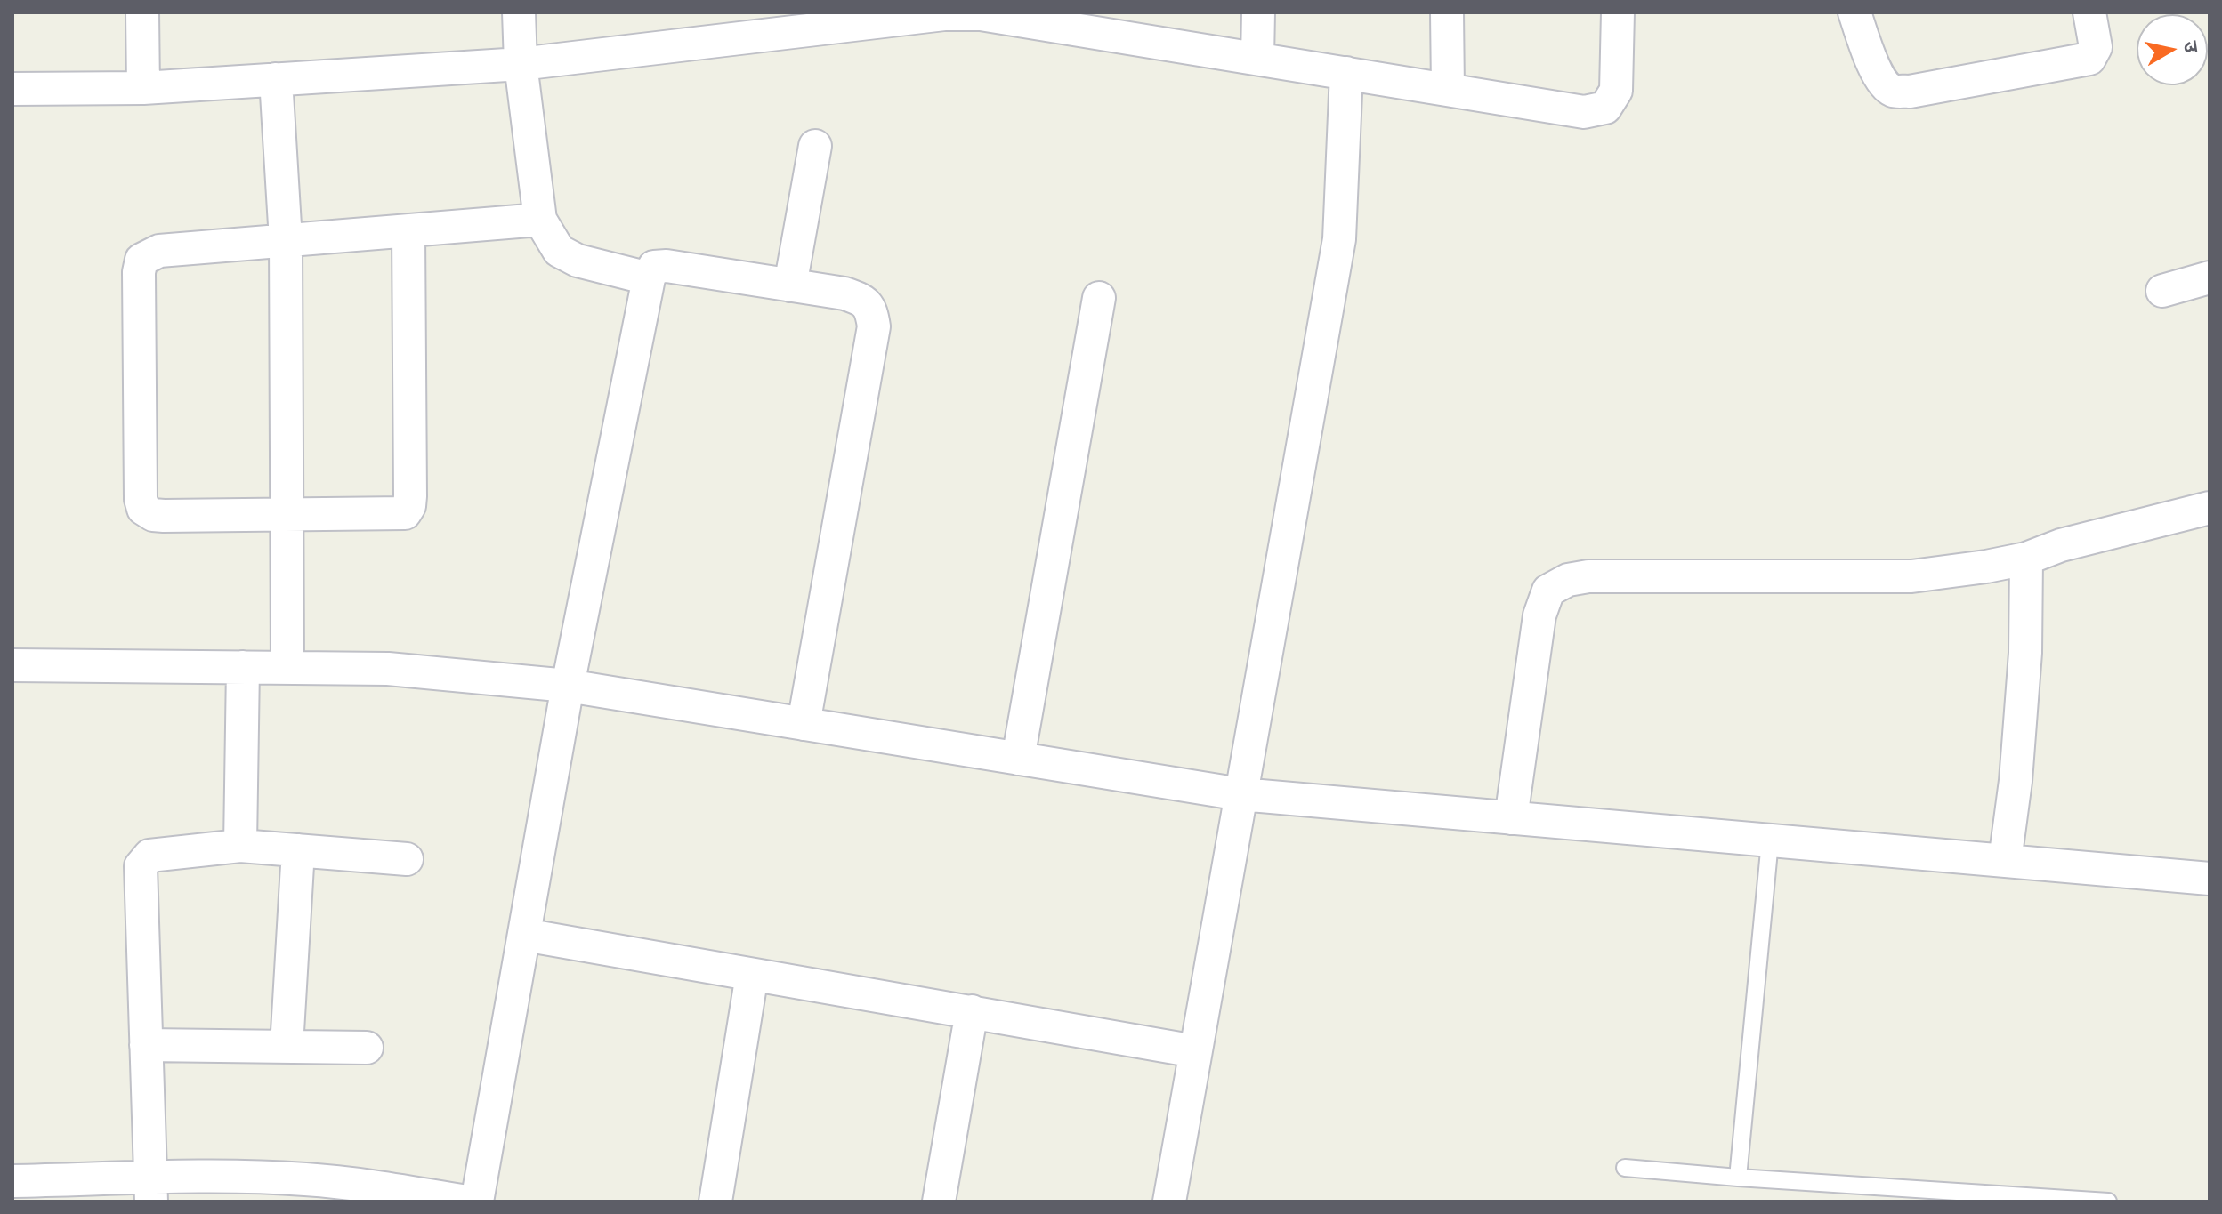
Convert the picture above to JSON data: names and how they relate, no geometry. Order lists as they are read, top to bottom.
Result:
{
  "north": "right"
}
